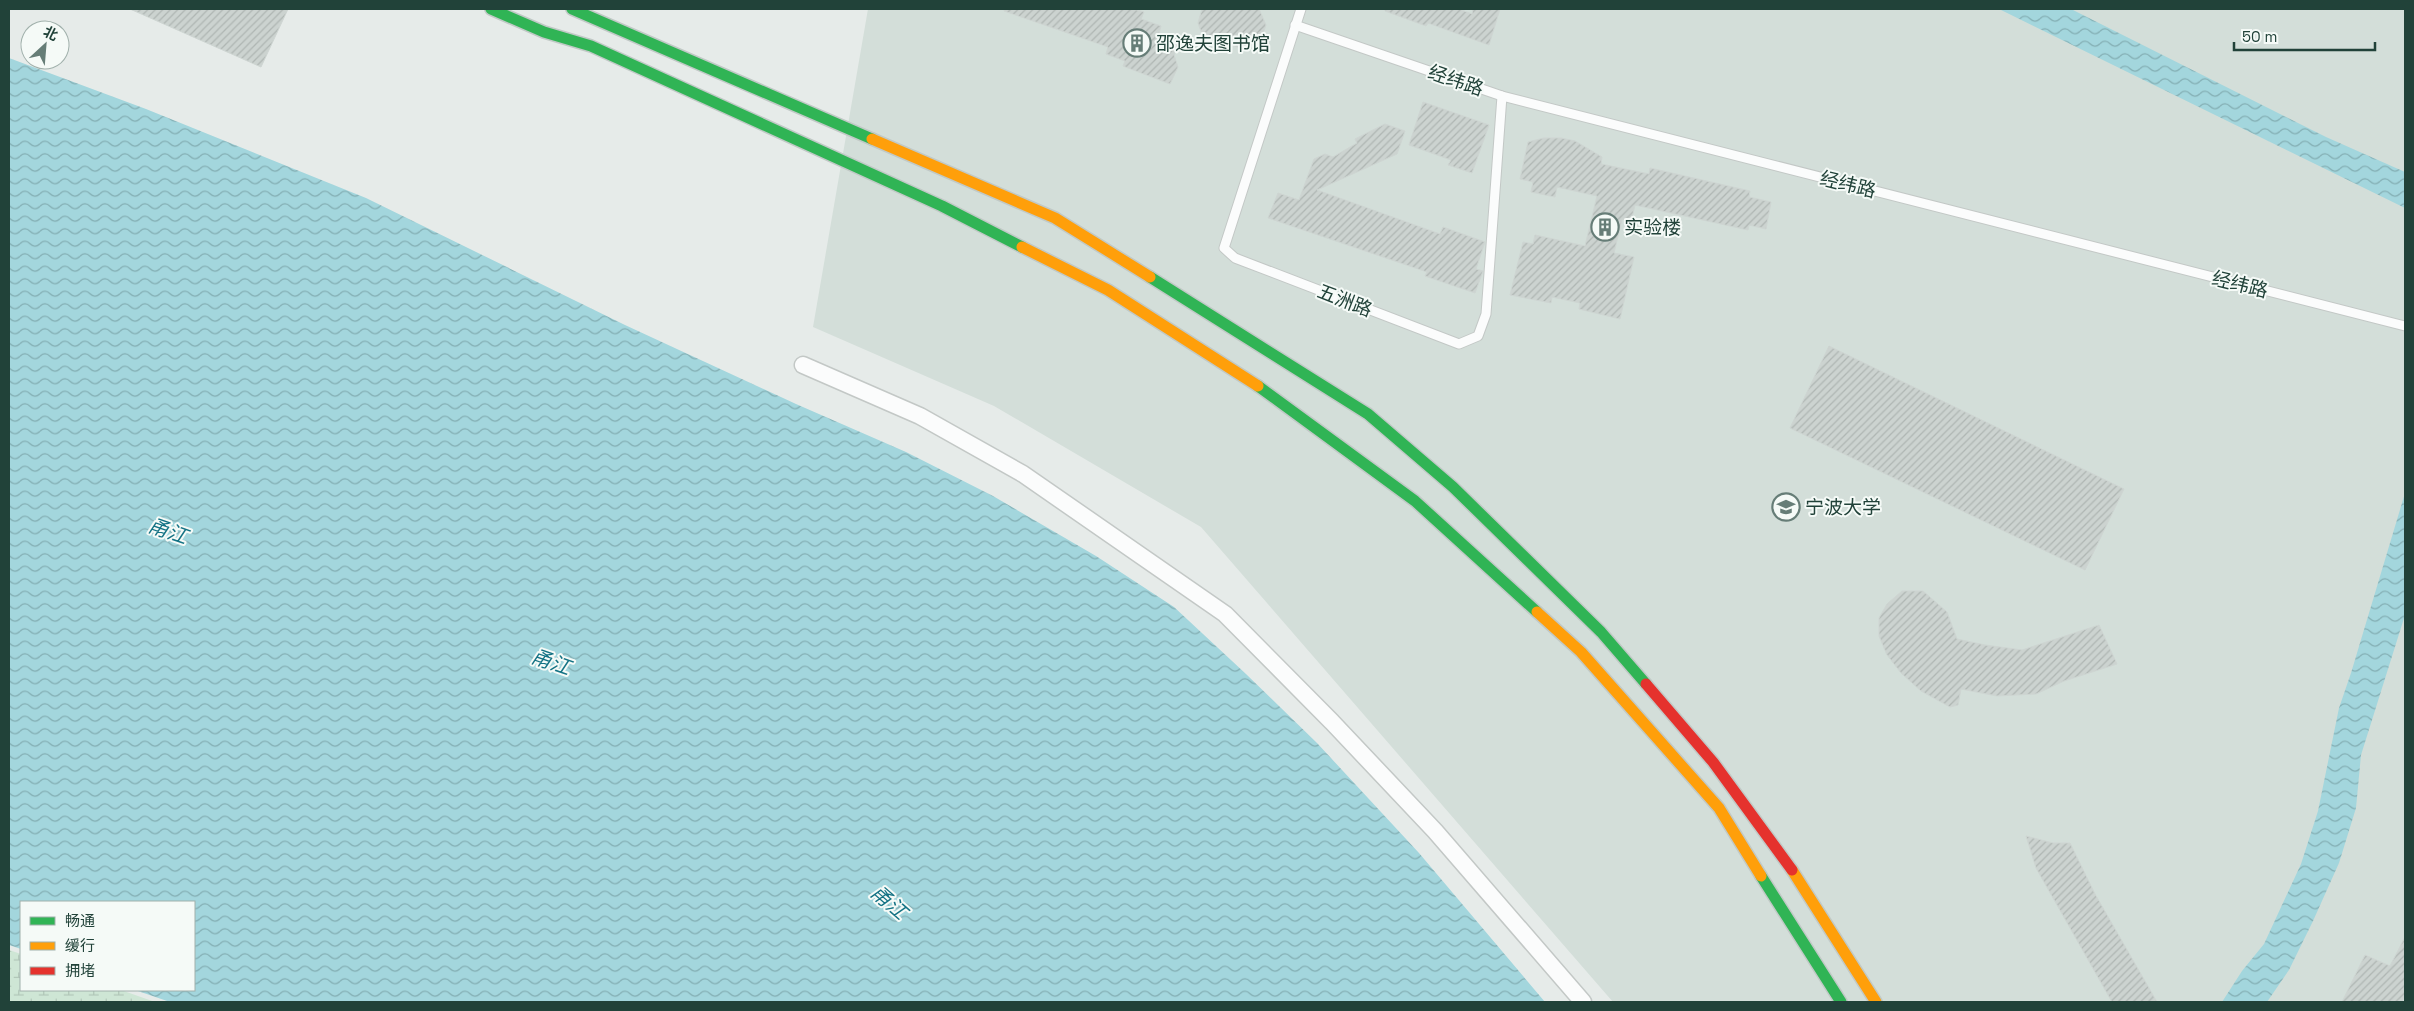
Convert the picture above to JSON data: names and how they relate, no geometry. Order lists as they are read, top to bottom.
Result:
{
  "streets": {
    "lane": ["经纬路", "五洲路"]
  },
  "crossings": [
    ["经纬路", "五洲路"]
  ],
  "water": ["甬江"],
  "places": {
    "building": ["邵逸夫图书馆", "实验楼"],
    "school or university": ["宁波大学"]
  },
  "legend": ["畅通", "缓行", "拥堵"],
  "scale_bar": "50 m",
  "north": "top right"
}
